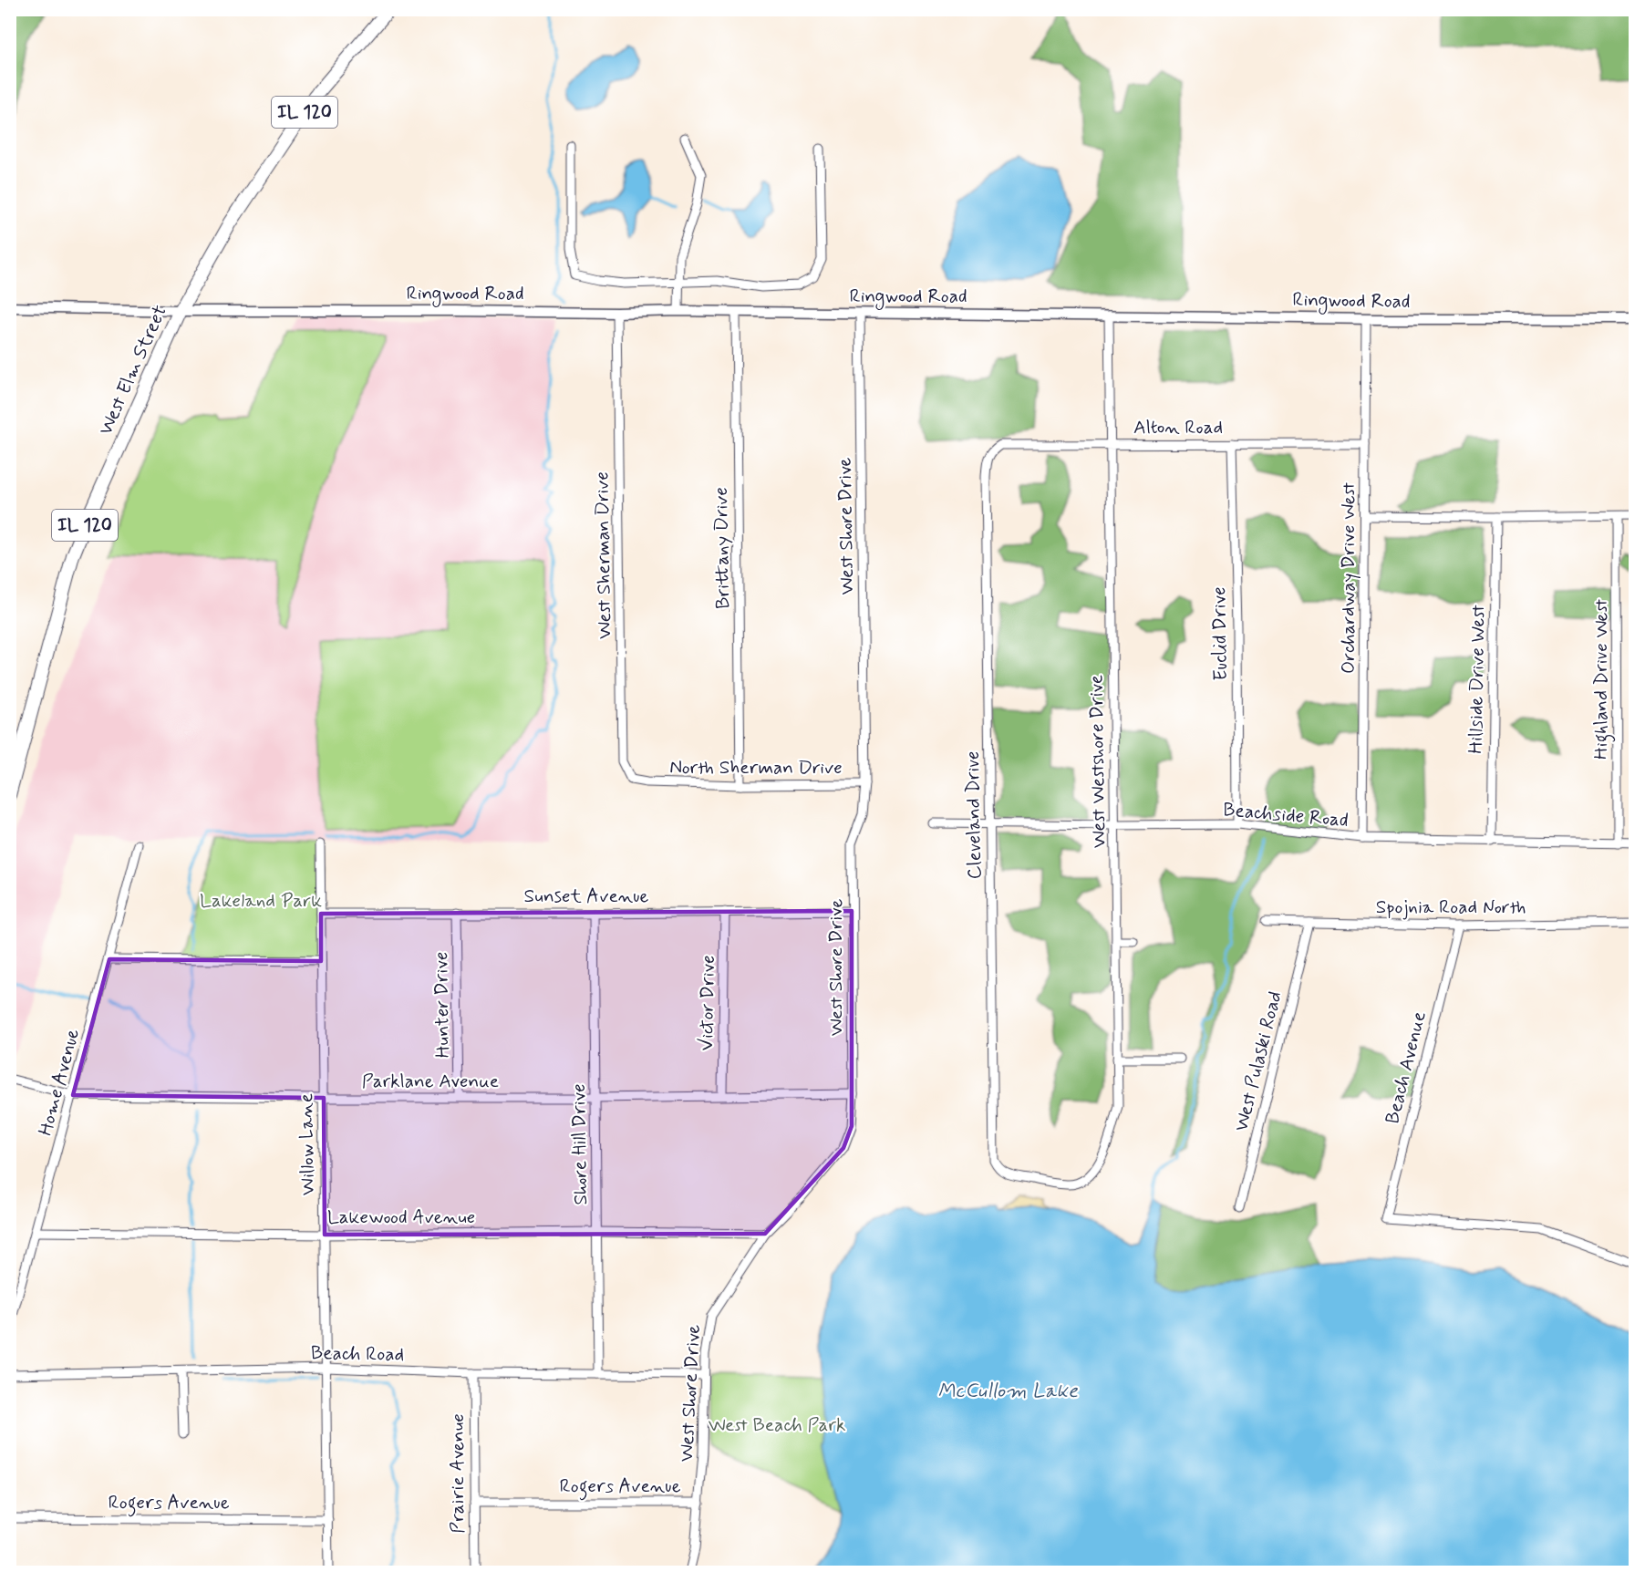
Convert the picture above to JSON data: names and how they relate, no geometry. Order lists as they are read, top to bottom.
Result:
{
  "streets": {
    "main road": ["IL 120", "West Elm Street"],
    "street": [
      "Ringwood Road",
      "Alton Road",
      "West Shore Drive",
      "Brittany Drive",
      "West Sherman Drive",
      "Orchardway Drive West",
      "Euclid Drive",
      "Hillside Drive West",
      "Highland Drive West",
      "West Westshore Drive",
      "North Sherman Drive",
      "Cleveland Drive",
      "Beachside Road",
      "Sunset Avenue",
      "Spojnia Road North",
      "Victor Drive",
      "Hunter Drive",
      "West Pulaski Road",
      "Beach Avenue",
      "Parklane Avenue",
      "Home Avenue",
      "Willow Lane",
      "Shore Hill Drive",
      "Lakewood Avenue",
      "Beach Road",
      "Prairie Avenue",
      "Rogers Avenue"
    ]
  },
  "crossings": [
    ["Ringwood Road", "West Elm Street"],
    ["Ringwood Road", "West Shore Drive"],
    ["Ringwood Road", "Brittany Drive"],
    ["Ringwood Road", "West Sherman Drive"],
    ["Ringwood Road", "Orchardway Drive West"],
    ["Ringwood Road", "West Westshore Drive"],
    ["Alton Road", "Orchardway Drive West"],
    ["Alton Road", "Euclid Drive"],
    ["Alton Road", "West Westshore Drive"],
    ["Alton Road", "Cleveland Drive"],
    ["West Shore Drive", "North Sherman Drive"],
    ["West Shore Drive", "Sunset Avenue"],
    ["West Shore Drive", "Parklane Avenue"],
    ["West Shore Drive", "Lakewood Avenue"],
    ["West Shore Drive", "Beach Road"],
    ["West Shore Drive", "Rogers Avenue"],
    ["Brittany Drive", "North Sherman Drive"],
    ["West Sherman Drive", "North Sherman Drive"],
    ["Orchardway Drive West", "Beachside Road"],
    ["Euclid Drive", "Beachside Road"],
    ["Hillside Drive West", "Beachside Road"],
    ["Highland Drive West", "Beachside Road"],
    ["West Westshore Drive", "Cleveland Drive"],
    ["West Westshore Drive", "Beachside Road"],
    ["Cleveland Drive", "Beachside Road"],
    ["Sunset Avenue", "Victor Drive"],
    ["Sunset Avenue", "Hunter Drive"],
    ["Sunset Avenue", "Willow Lane"],
    ["Sunset Avenue", "Shore Hill Drive"],
    ["Spojnia Road North", "West Pulaski Road"],
    ["Spojnia Road North", "Beach Avenue"],
    ["Victor Drive", "Parklane Avenue"],
    ["Hunter Drive", "Parklane Avenue"],
    ["Parklane Avenue", "Home Avenue"],
    ["Parklane Avenue", "Willow Lane"],
    ["Parklane Avenue", "Shore Hill Drive"],
    ["Home Avenue", "Lakewood Avenue"],
    ["Willow Lane", "Lakewood Avenue"],
    ["Willow Lane", "Beach Road"],
    ["Willow Lane", "Rogers Avenue"],
    ["Shore Hill Drive", "Lakewood Avenue"],
    ["Shore Hill Drive", "Beach Road"],
    ["Beach Road", "Prairie Avenue"],
    ["Prairie Avenue", "Rogers Avenue"]
  ],
  "water": ["McCullom Lake"],
  "parks": ["Lakeland Park", "West Beach Park"]
}
